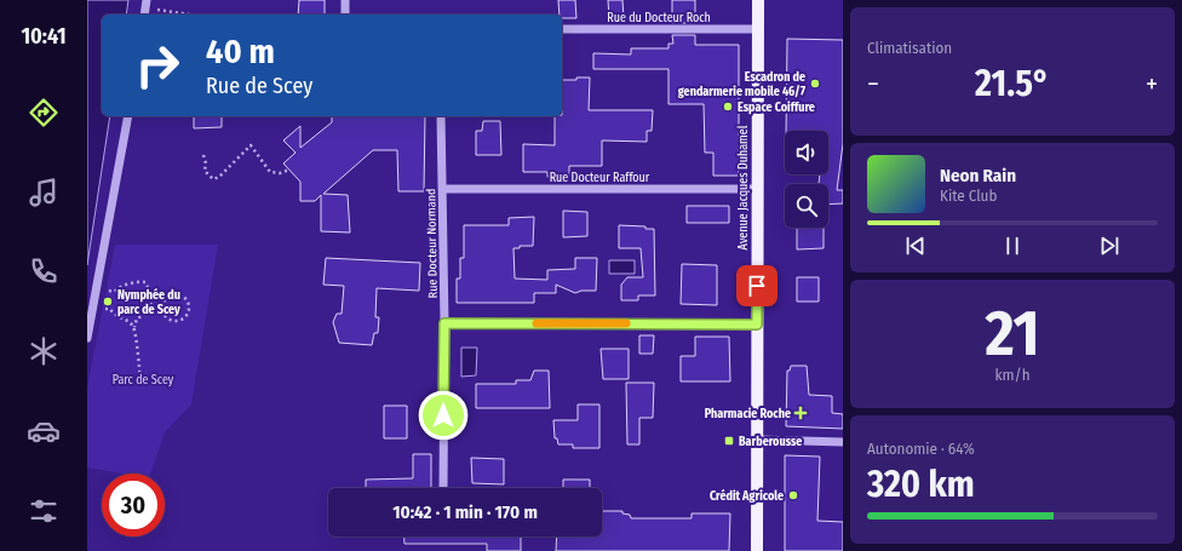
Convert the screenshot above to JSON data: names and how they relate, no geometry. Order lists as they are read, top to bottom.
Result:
{
  "streets": {
    "main road": ["Avenue Jacques Duhamel"],
    "street": ["Rue du Docteur Roch", "Rue Docteur Raffour", "Rue Docteur Normand"]
  },
  "crossings": [
    ["Rue du Docteur Roch", "Avenue Jacques Duhamel"],
    ["Rue Docteur Raffour", "Avenue Jacques Duhamel"],
    ["Rue Docteur Raffour", "Rue Docteur Normand"]
  ],
  "parks": ["Parc de Scey"],
  "places": {
    "other": [
      "Escadron de gendarmerie mobile 46/7",
      "Espace Coiffure",
      "Nymphée du parc de Scey",
      "Crédit Agricole"
    ],
    "health": ["Pharmacie Roche"],
    "transit": ["Barberousse"]
  },
  "page": {
    "tabs": "10:41",
    "tile": [
      "Climatisation",
      ["21", "km/h"],
      ["Autonomie · 64%", "320 km"]
    ],
    "turn": ["40 m", "Rue de Scey"],
    "heat": ["−", "21.5°", "+"],
    "song": ["Neon Rain", "Kite Club"],
    "limit": "30",
    "trip": "10:42 · 1 min · 170 m"
  }
}
